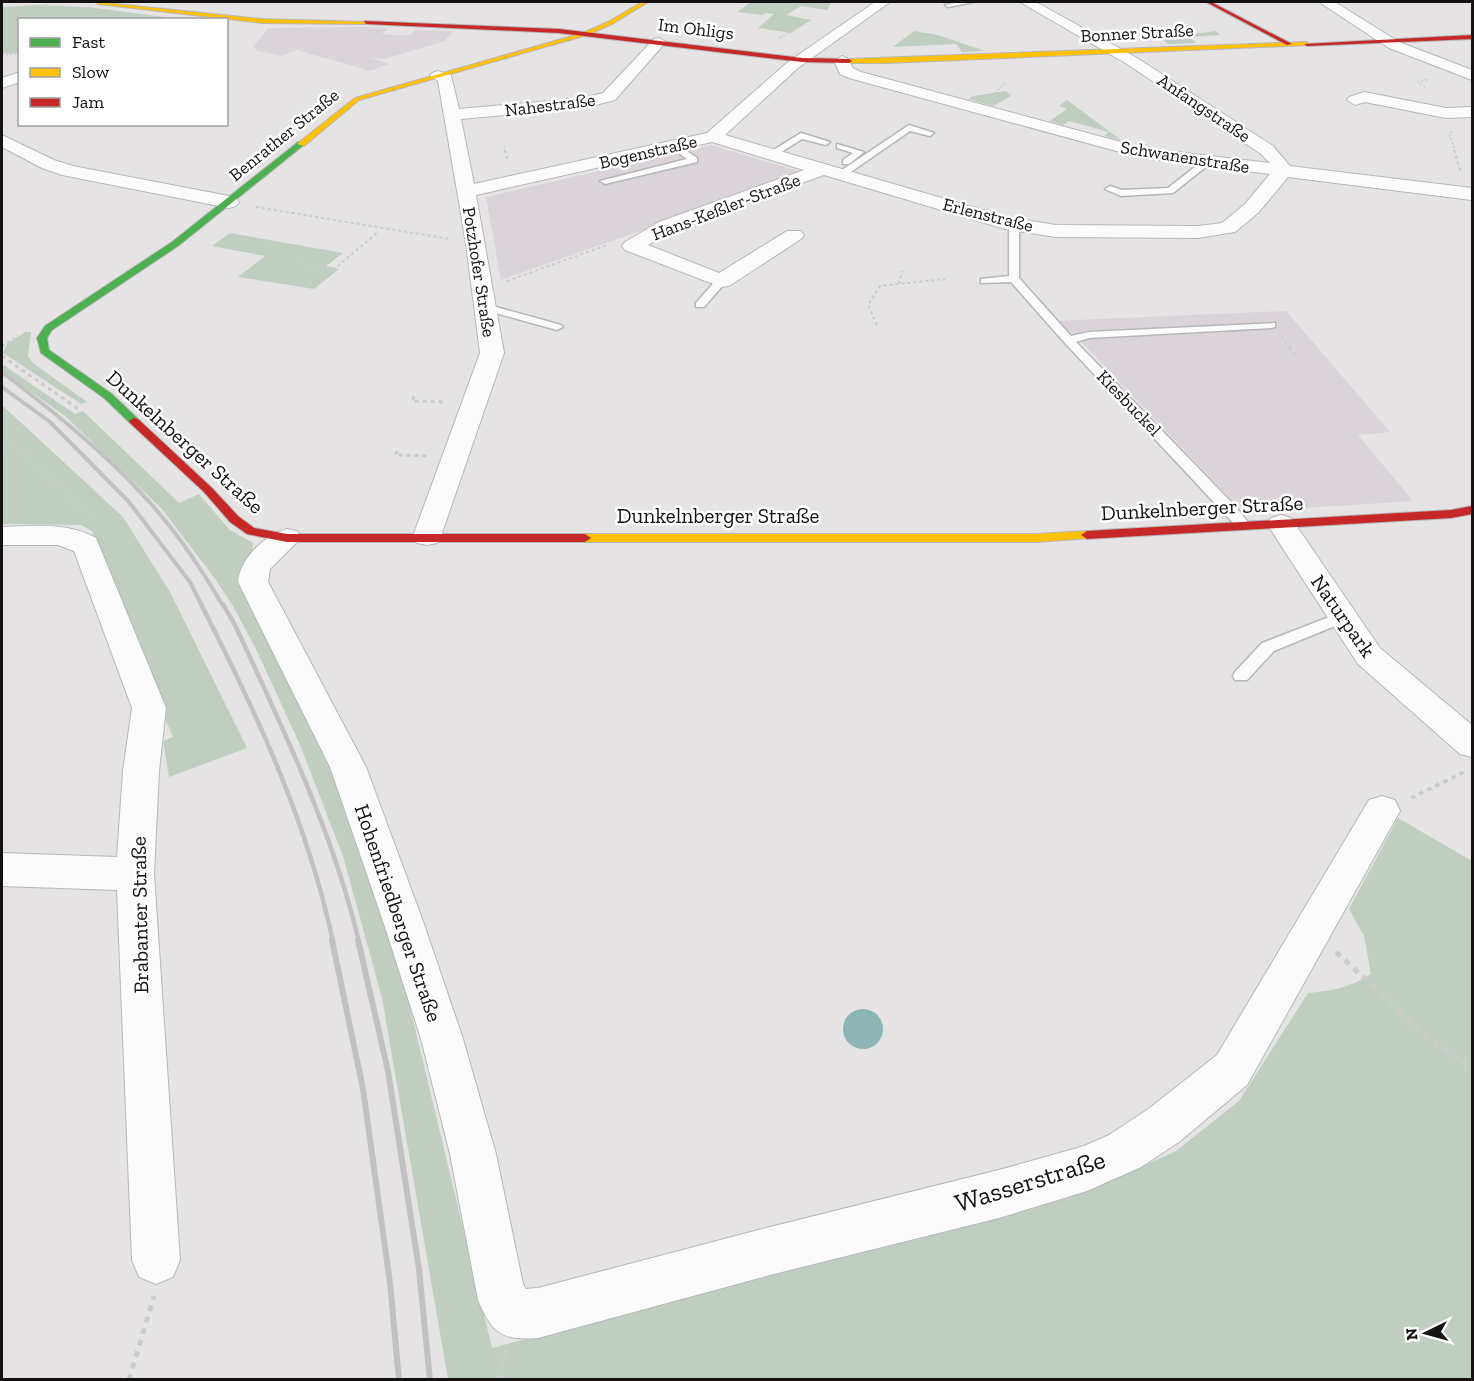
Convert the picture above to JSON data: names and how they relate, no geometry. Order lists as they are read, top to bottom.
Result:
{
  "streets": {
    "street": [
      "Im Ohligs",
      "Bonner Straße",
      "Nahestraße",
      "Anfangstraße",
      "Benrather Straße",
      "Bogenstraße",
      "Schwanenstraße",
      "Hans-Keßler-Straße",
      "Erlenstraße",
      "Potzhofer Straße",
      "Dunkelnberger Straße",
      "Naturpark",
      "Hohenfriedberger Straße",
      "Brabanter Straße",
      "Wasserstraße"
    ],
    "lane": ["Kiesbuckel"]
  },
  "crossings": [
    ["Im Ohligs", "Bonner Straße"],
    ["Im Ohligs", "Nahestraße"],
    ["Im Ohligs", "Benrather Straße"],
    ["Im Ohligs", "Bogenstraße"],
    ["Bonner Straße", "Anfangstraße"],
    ["Bonner Straße", "Bogenstraße"],
    ["Bonner Straße", "Schwanenstraße"],
    ["Nahestraße", "Potzhofer Straße"],
    ["Anfangstraße", "Schwanenstraße"],
    ["Anfangstraße", "Erlenstraße"],
    ["Benrather Straße", "Potzhofer Straße"],
    ["Benrather Straße", "Dunkelnberger Straße"],
    ["Bogenstraße", "Erlenstraße"],
    ["Bogenstraße", "Potzhofer Straße"],
    ["Schwanenstraße", "Erlenstraße"],
    ["Hans-Keßler-Straße", "Erlenstraße"],
    ["Potzhofer Straße", "Dunkelnberger Straße"],
    ["Kiesbuckel", "Dunkelnberger Straße"],
    ["Dunkelnberger Straße", "Naturpark"],
    ["Dunkelnberger Straße", "Hohenfriedberger Straße"],
    ["Hohenfriedberger Straße", "Wasserstraße"]
  ],
  "legend": ["Fast", "Slow", "Jam"],
  "north": "left"
}
